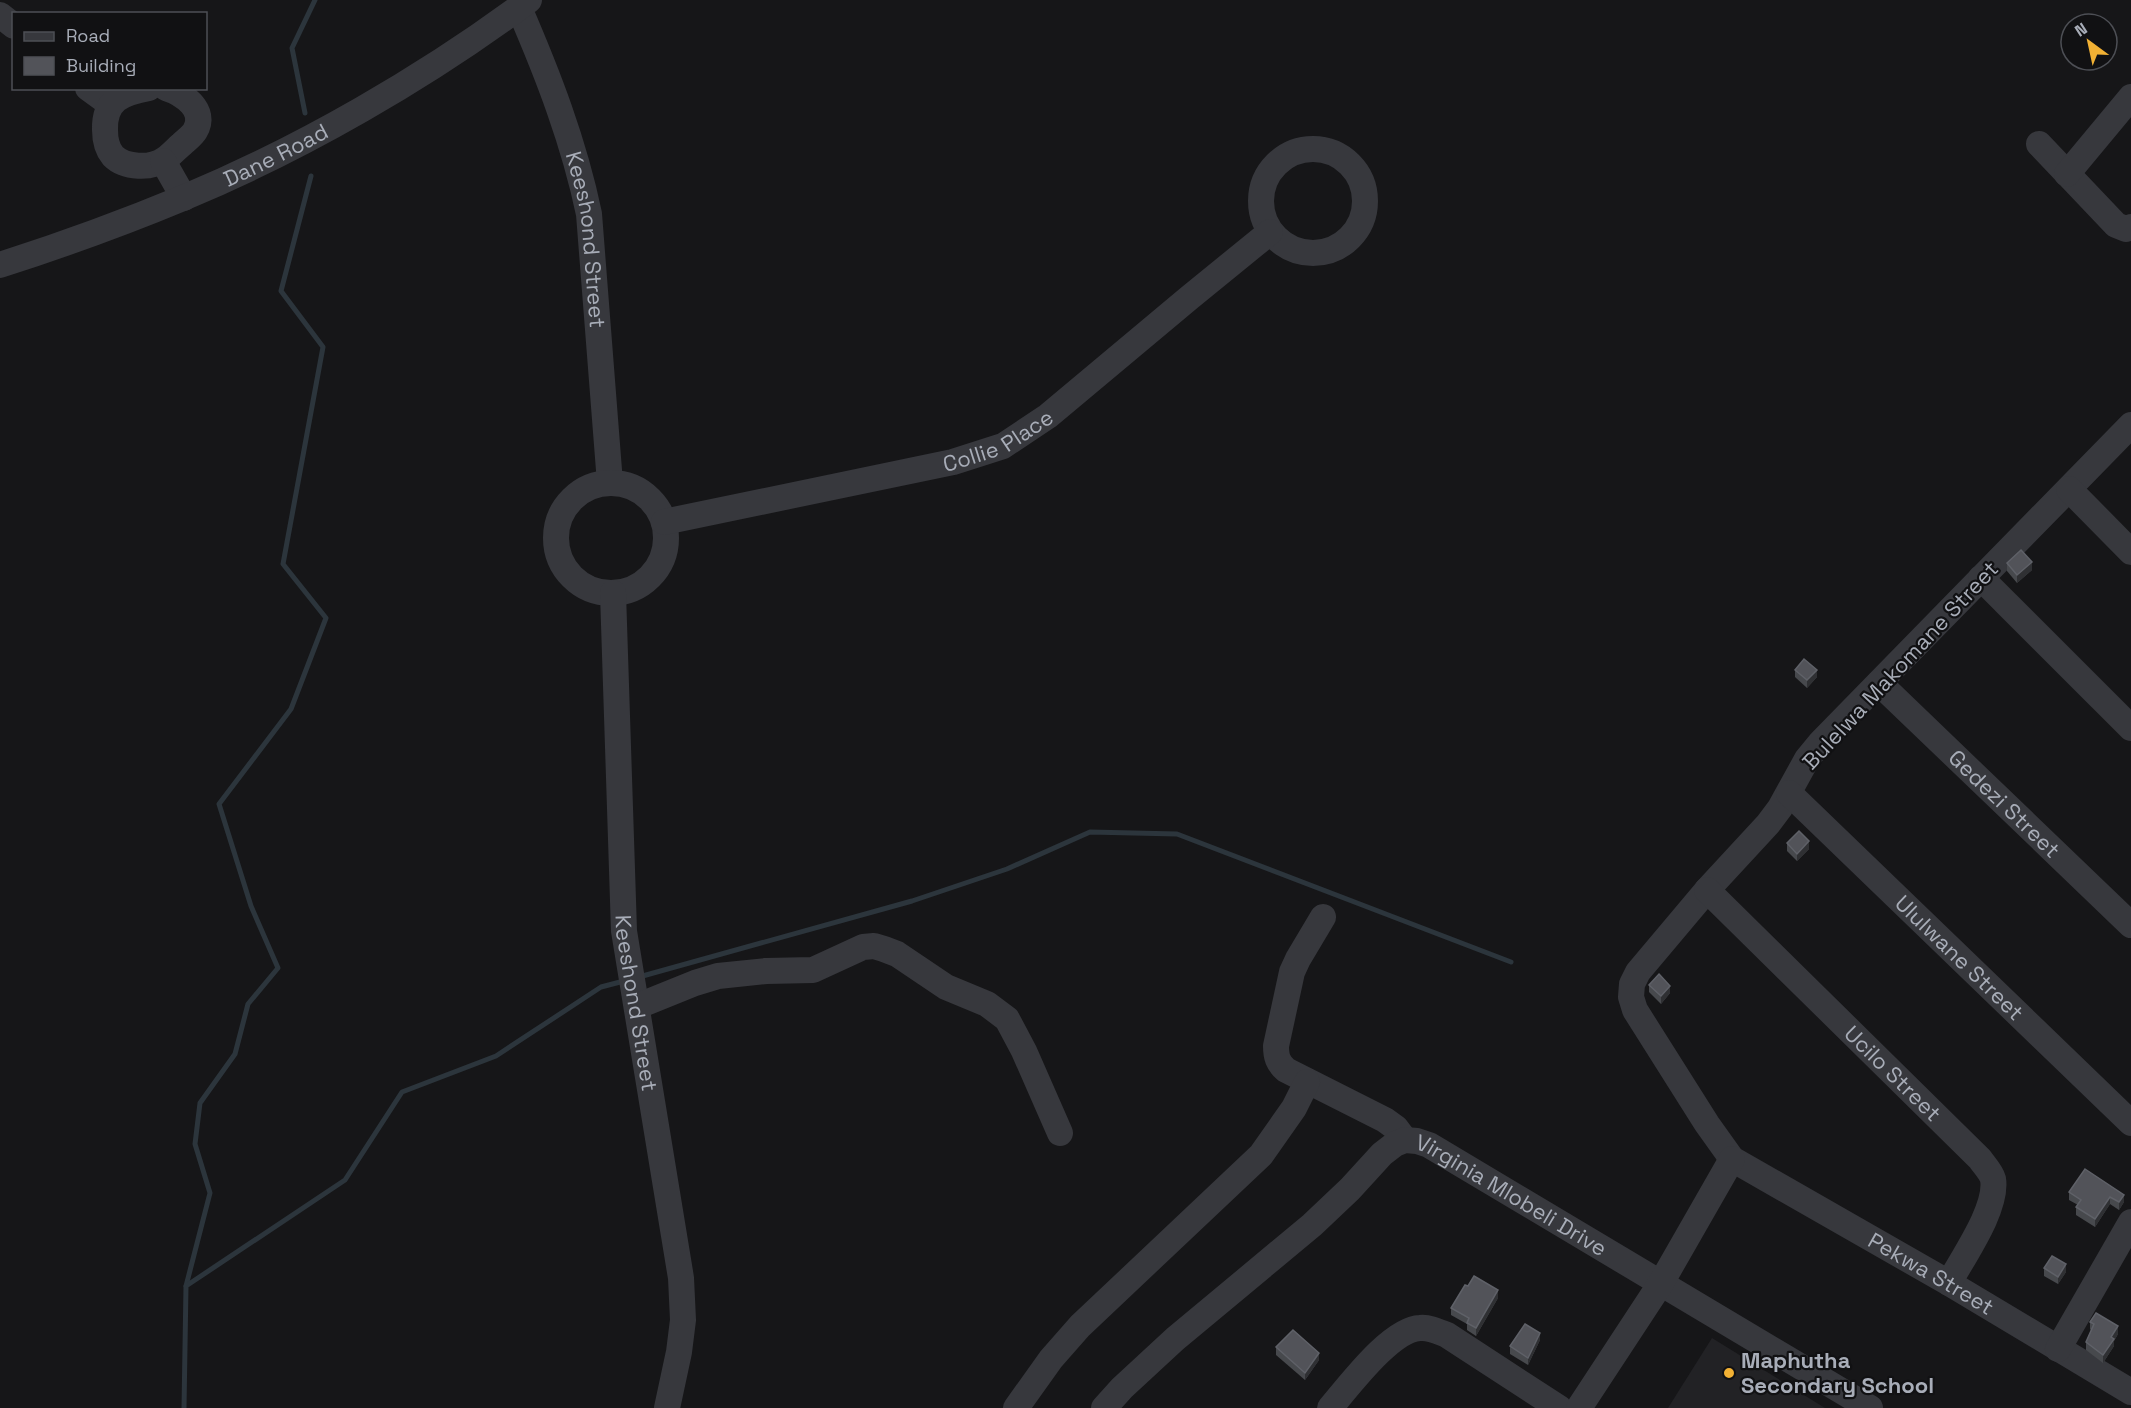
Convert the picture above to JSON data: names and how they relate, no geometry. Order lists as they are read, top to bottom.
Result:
{
  "streets": {
    "street": [
      "Dane Road",
      "Keeshond Street",
      "Collie Place",
      "Bulelwa Makomane Street",
      "Gedezi Street",
      "Ululwane Street",
      "Ucilo Street",
      "Virginia Mlobeli Drive",
      "Pekwa Street"
    ]
  },
  "crossings": [
    ["Dane Road", "Keeshond Street"],
    ["Keeshond Street", "Collie Place"],
    ["Bulelwa Makomane Street", "Gedezi Street"],
    ["Bulelwa Makomane Street", "Ululwane Street"],
    ["Bulelwa Makomane Street", "Ucilo Street"],
    ["Bulelwa Makomane Street", "Pekwa Street"],
    ["Ucilo Street", "Pekwa Street"]
  ],
  "places": ["Maphutha Secondary School"],
  "legend": ["Road", "Building"],
  "north": "top left"
}
